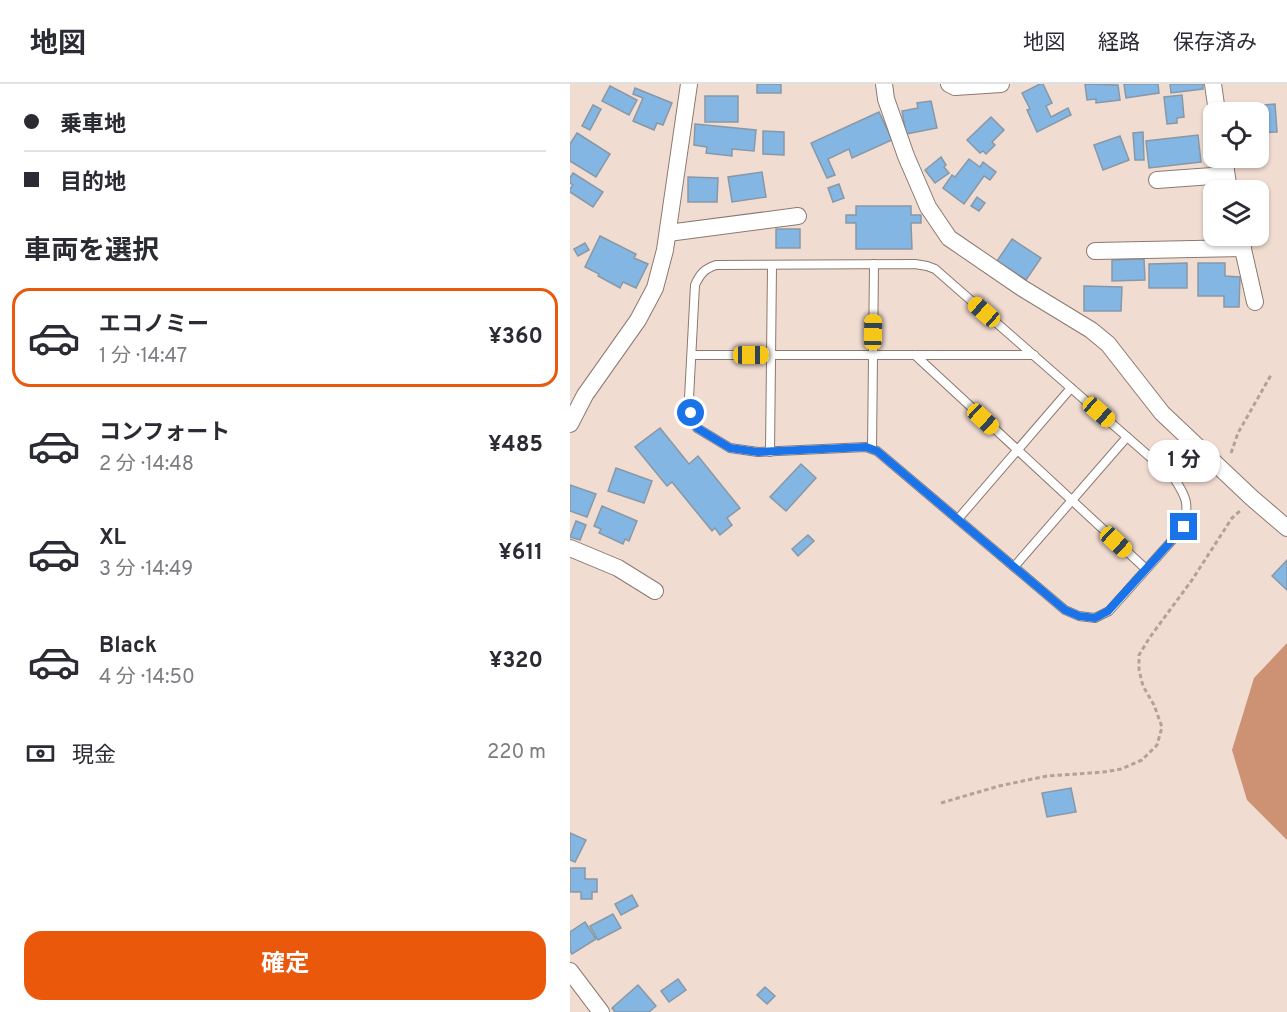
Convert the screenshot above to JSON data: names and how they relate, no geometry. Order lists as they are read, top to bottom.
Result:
{
  "page": {
    "header": "地図",
    "nav": ["地図", "経路", "保存済み"],
    "banner": ["乗車地", "目的地"],
    "heading": "車両を選択",
    "list": [
      {
        "name": "エコノミー",
        "note": "1 分 · 14:47",
        "value": "¥360"
      },
      {
        "name": "コンフォート",
        "note": "2 分 · 14:48",
        "value": "¥485"
      },
      {
        "name": "XL",
        "note": "3 分 · 14:49",
        "value": "¥611"
      },
      {
        "name": "Black",
        "note": "4 分 · 14:50",
        "value": "¥320"
      }
    ],
    "bubble": "1 分",
    "pay": ["現金", "220 m"],
    "buttons": "確定"
  }
}
